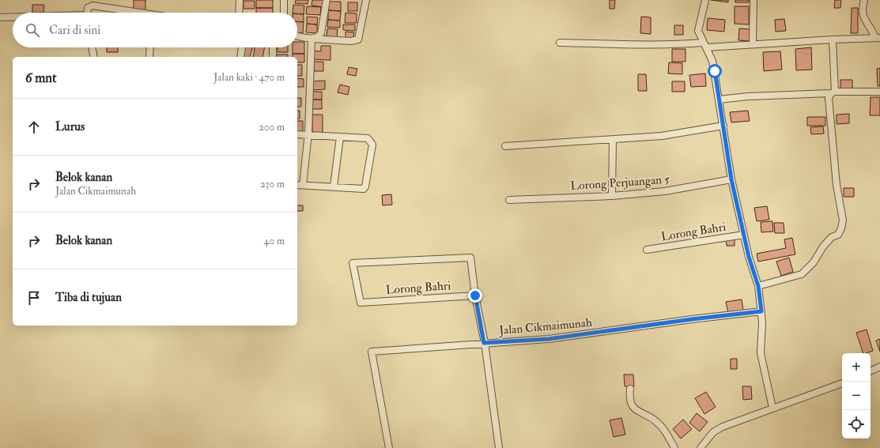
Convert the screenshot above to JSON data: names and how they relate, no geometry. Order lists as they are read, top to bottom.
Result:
{
  "streets": {
    "street": ["Lorong Perjuangan 5", "Lorong Bahri", "Jalan Cikmaimunah"]
  },
  "page": {
    "search": "Cari di sini",
    "heading": ["6 mnt", "Jalan kaki · 470 m"],
    "list": [
      ["Lurus", "200 m"],
      ["Belok kanan", "Jalan Cikmaimunah", "230 m"],
      ["Belok kanan", "40 m"],
      "Tiba di tujuan"
    ],
    "map_buttons": ["+", "−"]
  }
}
